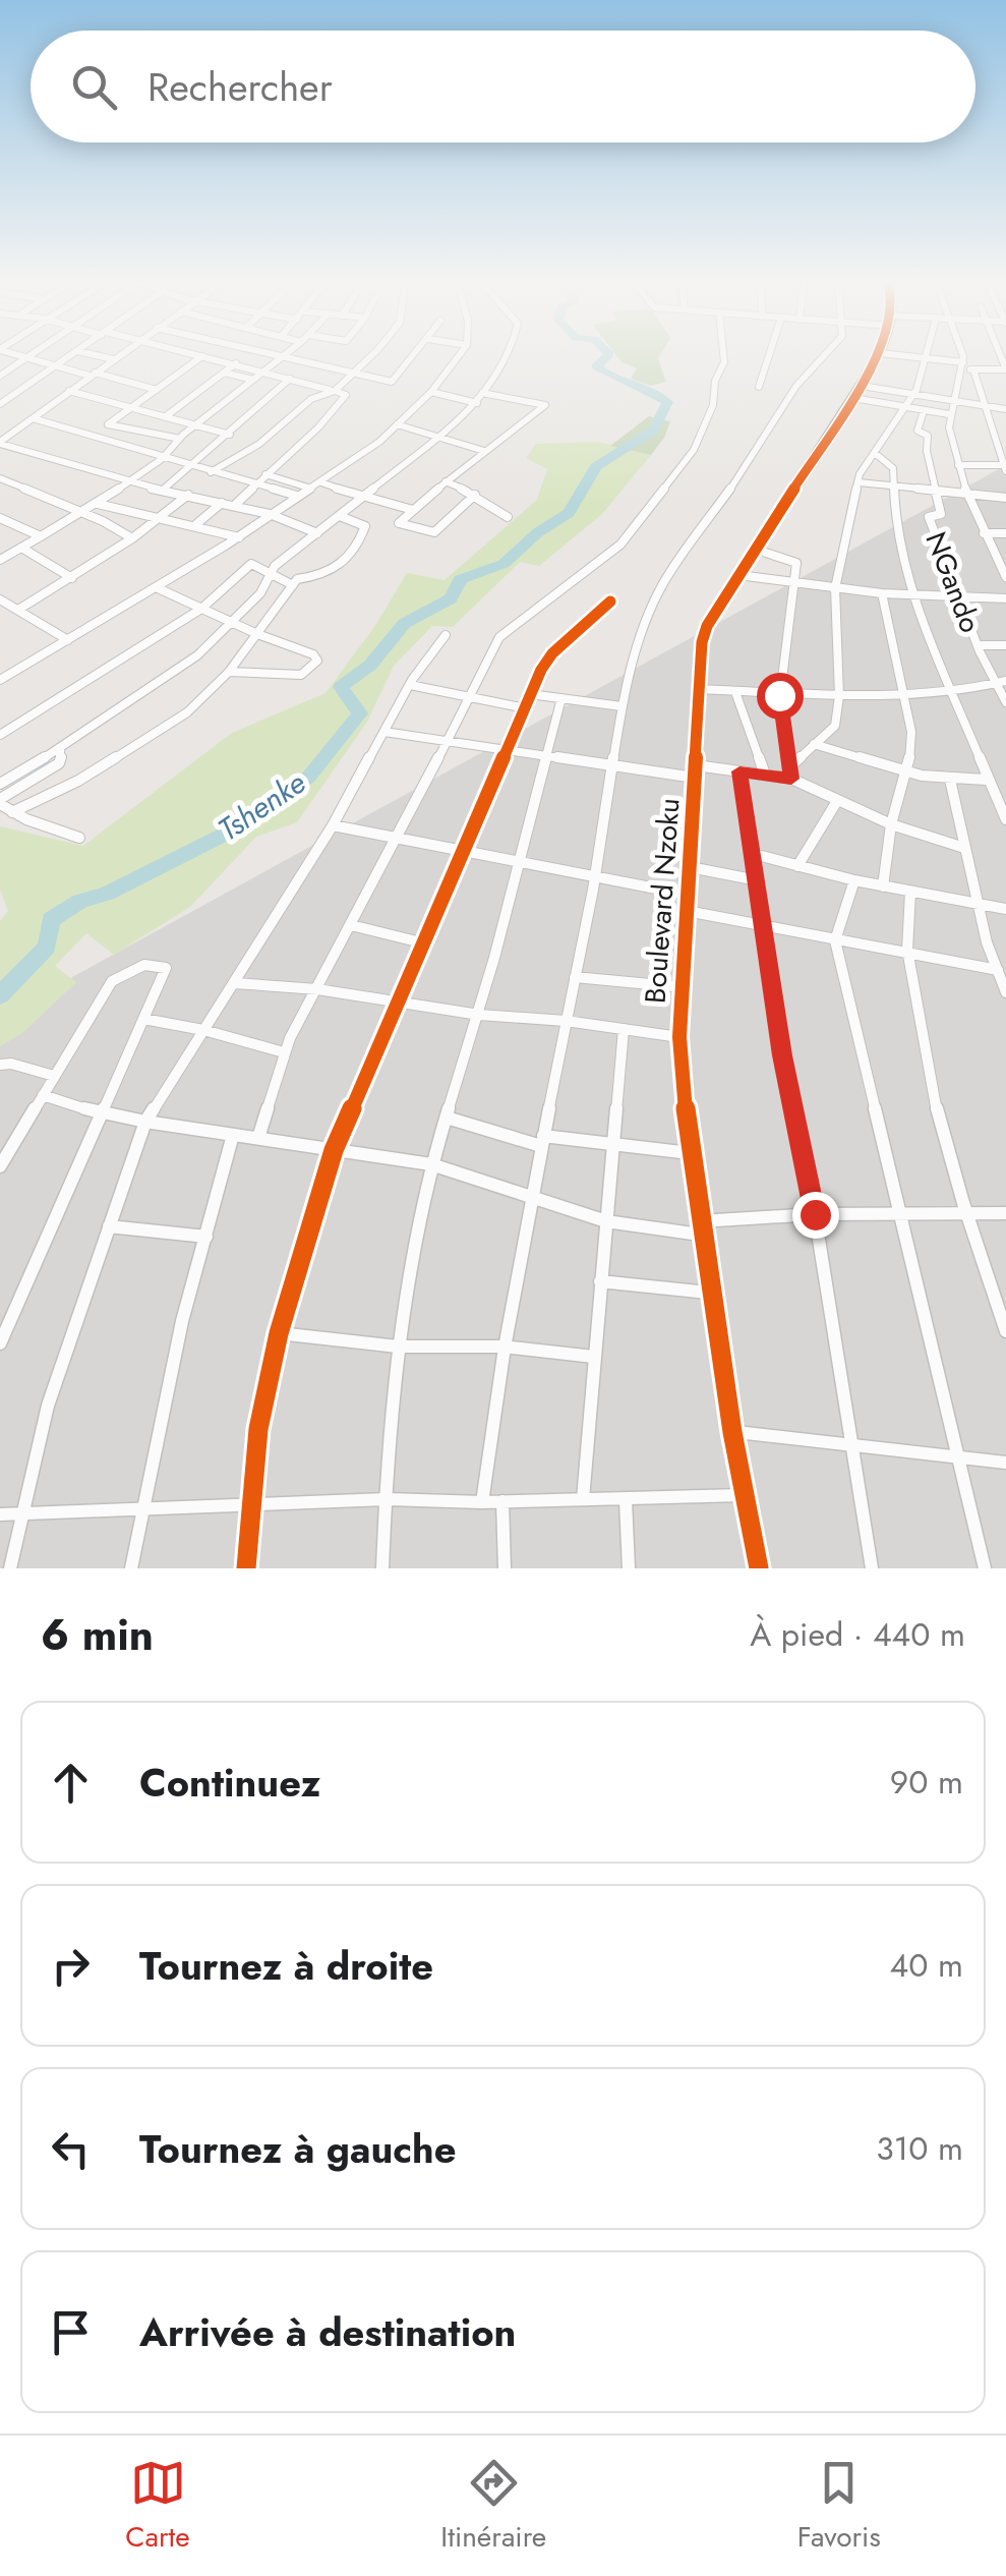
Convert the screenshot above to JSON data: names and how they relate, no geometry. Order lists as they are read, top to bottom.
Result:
{
  "streets": {
    "street": ["NGando", "Boulevard Nzoku"]
  },
  "water": ["Tshenke"],
  "page": {
    "search": "Rechercher",
    "heading": ["6 min", "À pied · 440 m"],
    "list": [
      ["Continuez", "90 m"],
      ["Tournez à droite", "40 m"],
      ["Tournez à gauche", "310 m"],
      "Arrivée à destination"
    ],
    "nav": ["Carte", "Itinéraire", "Favoris"]
  }
}
